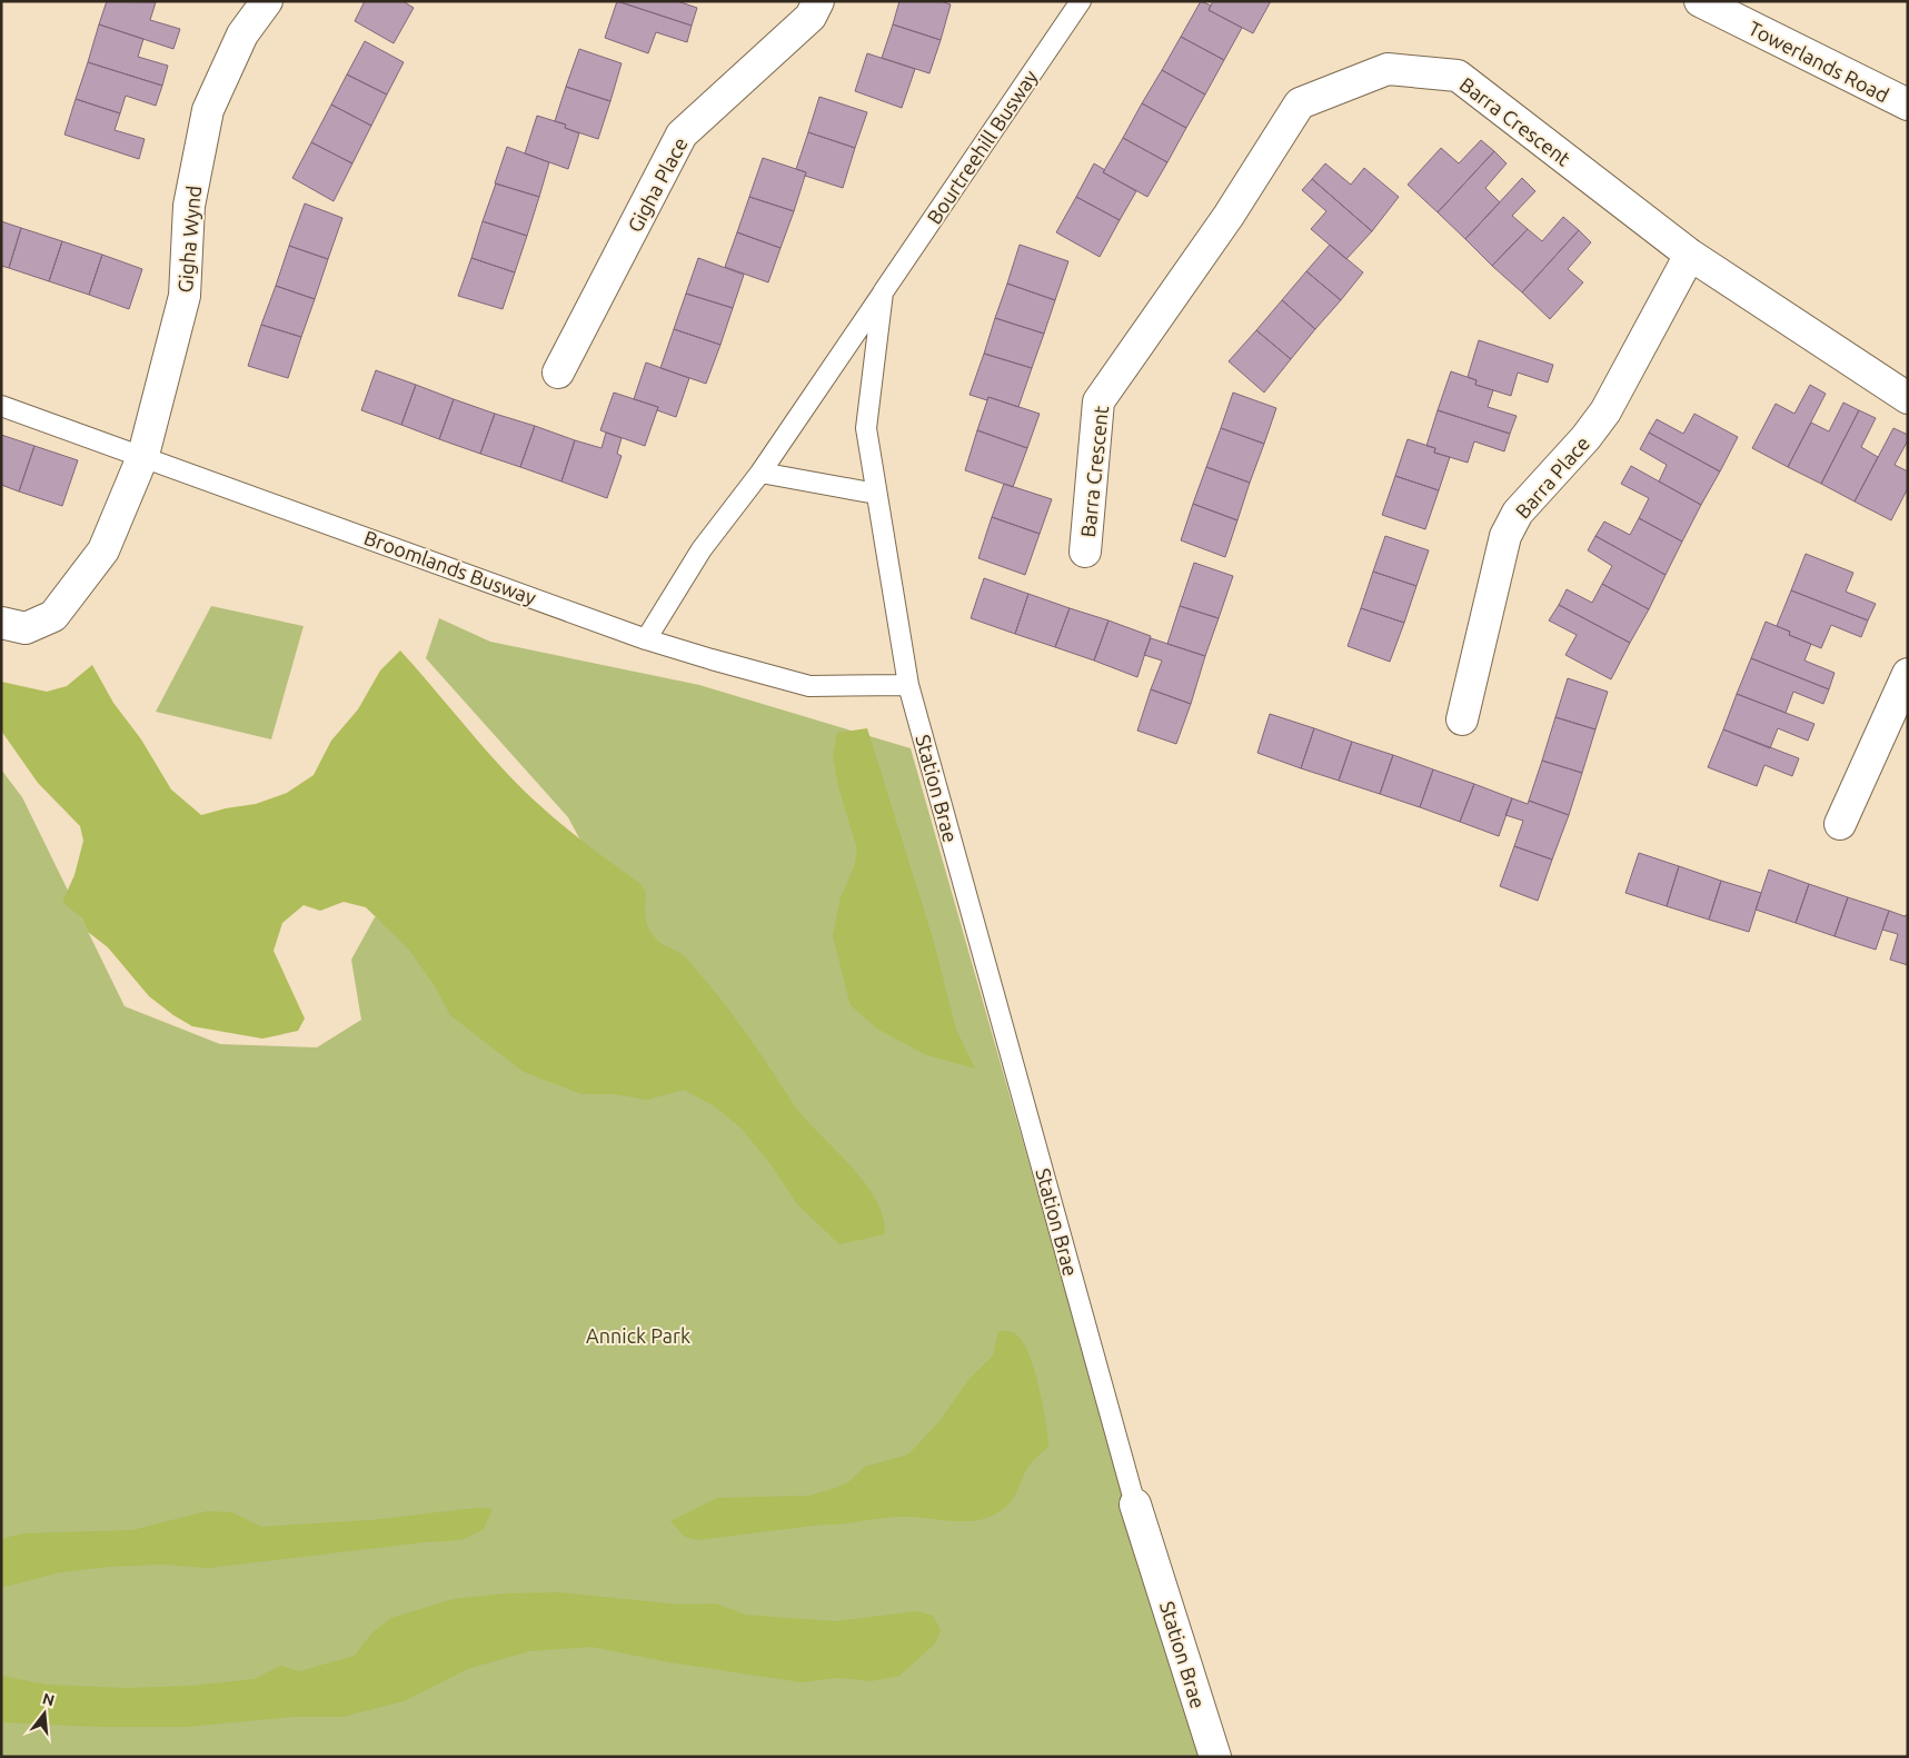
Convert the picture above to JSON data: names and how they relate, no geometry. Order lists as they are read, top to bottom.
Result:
{
  "streets": {
    "street": [
      "Towerlands Road",
      "Barra Crescent",
      "Gigha Place",
      "Gigha Wynd",
      "Barra Place",
      "Station Brae"
    ],
    "lane": ["Bourtreehill Busway", "Broomlands Busway"]
  },
  "crossings": [
    ["Barra Crescent", "Barra Place"],
    ["Bourtreehill Busway", "Broomlands Busway"],
    ["Bourtreehill Busway", "Station Brae"],
    ["Gigha Wynd", "Broomlands Busway"],
    ["Broomlands Busway", "Station Brae"]
  ],
  "parks": ["Annick Park"],
  "north": "top"
}
